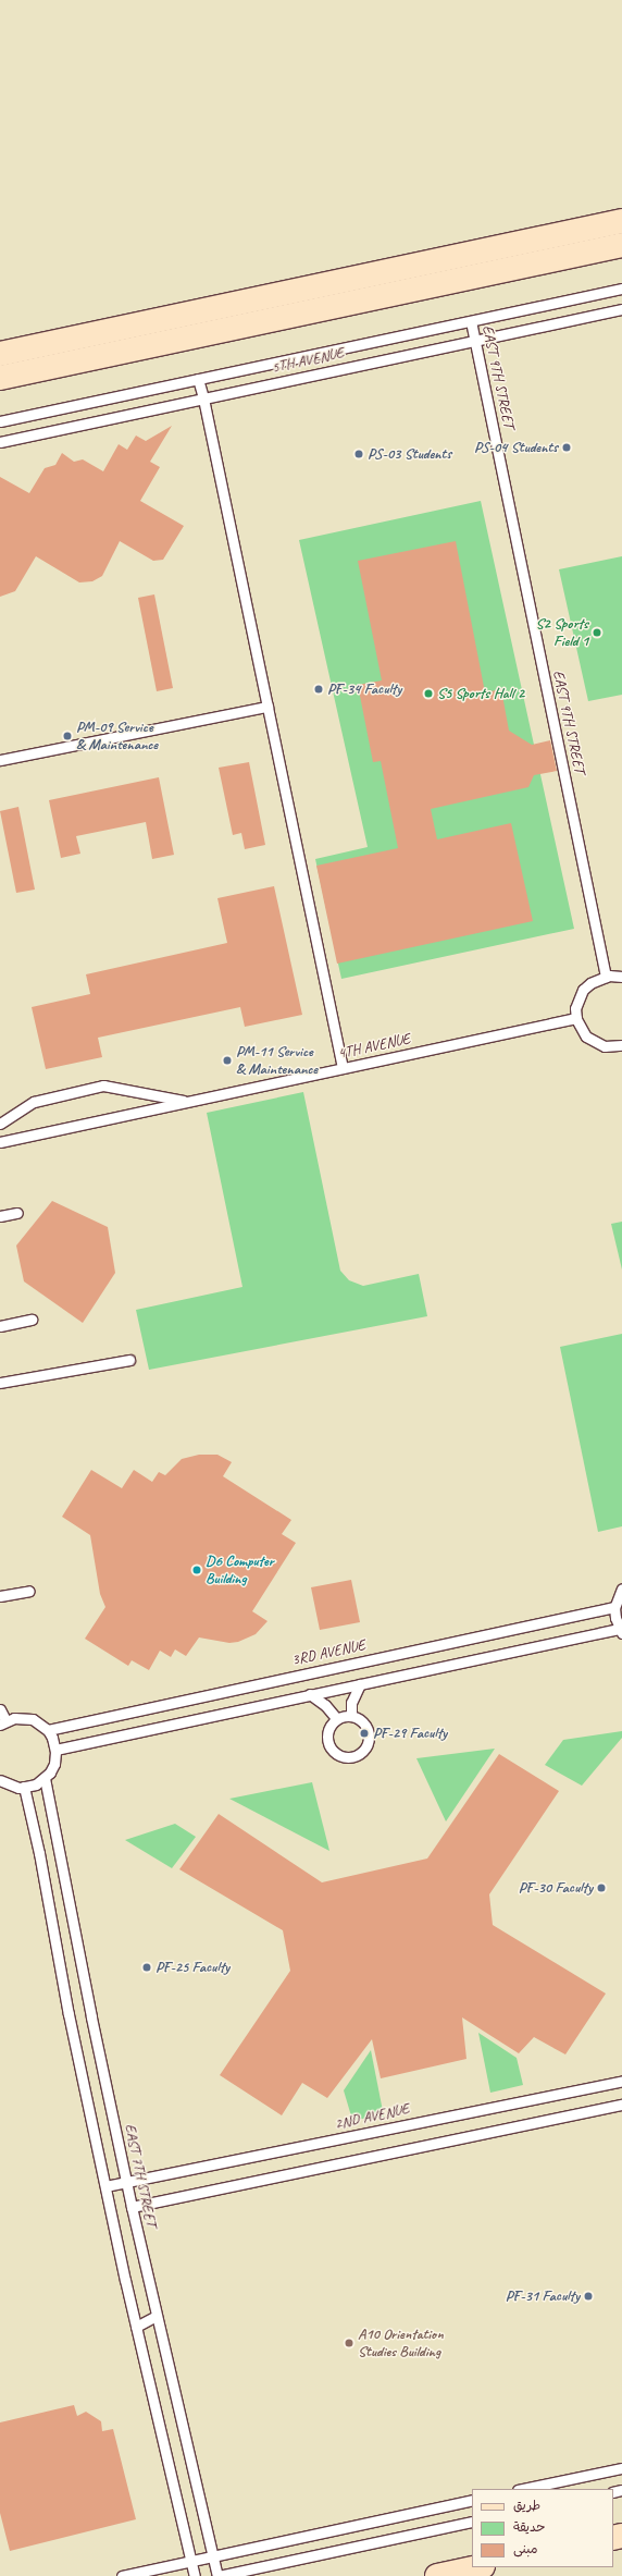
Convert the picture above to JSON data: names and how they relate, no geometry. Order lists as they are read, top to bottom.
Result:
{
  "streets": {
    "lane": [
      "5TH AVENUE",
      "EAST 9TH STREET",
      "4TH AVENUE",
      "3RD AVENUE",
      "2ND AVENUE",
      "EAST 7TH STREET"
    ]
  },
  "crossings": [
    ["5TH AVENUE", "EAST 9TH STREET"],
    ["2ND AVENUE", "EAST 7TH STREET"]
  ],
  "places": [
    "PS-04 Students",
    "PS-03 Students",
    "S2 Sports Field 1",
    "PF-34 Faculty",
    "S5 Sports Hall 2",
    "PM-09 Service & Maintenance",
    "PM-11 Service & Maintenance",
    "D6 Computer Building",
    "PF-29 Faculty",
    "PF-30 Faculty",
    "PF-25 Faculty",
    "PF-31 Faculty",
    "A10 Orientation Studies Building"
  ],
  "legend": ["طريق", "حديقة", "مبنى"]
}
